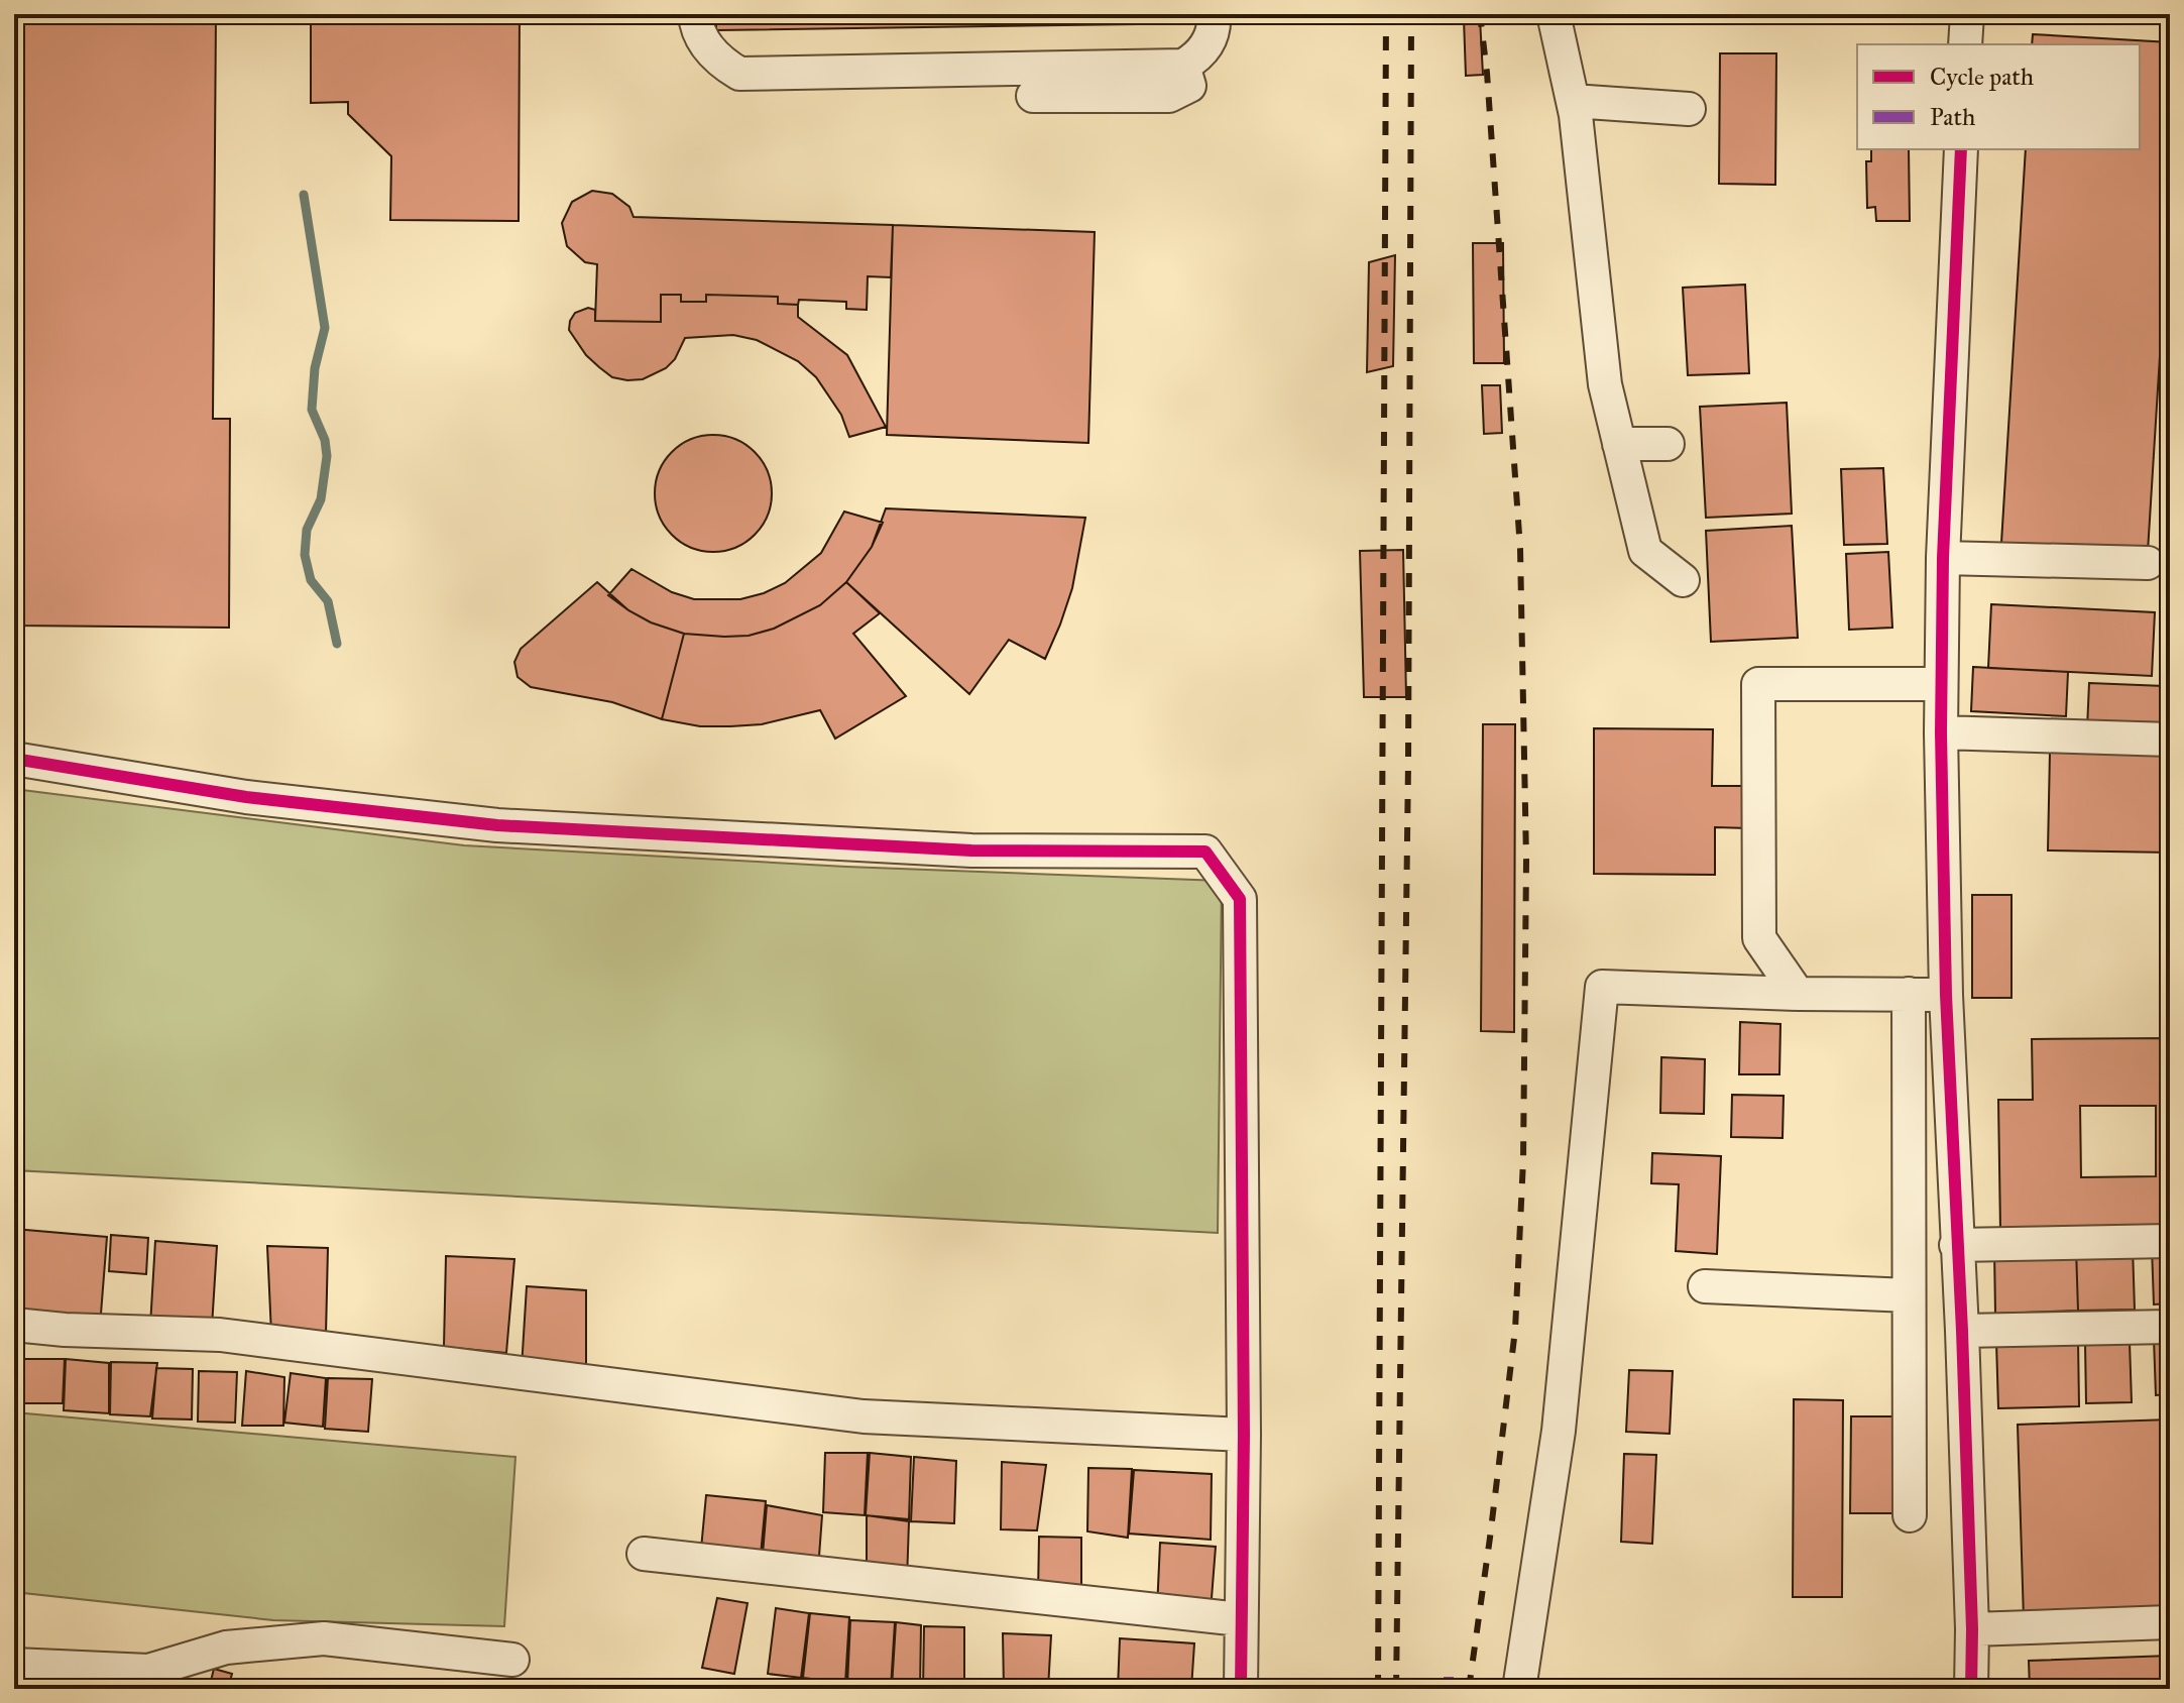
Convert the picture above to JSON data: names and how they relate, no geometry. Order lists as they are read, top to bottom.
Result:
{
  "legend": ["Cycle path", "Path"]
}
